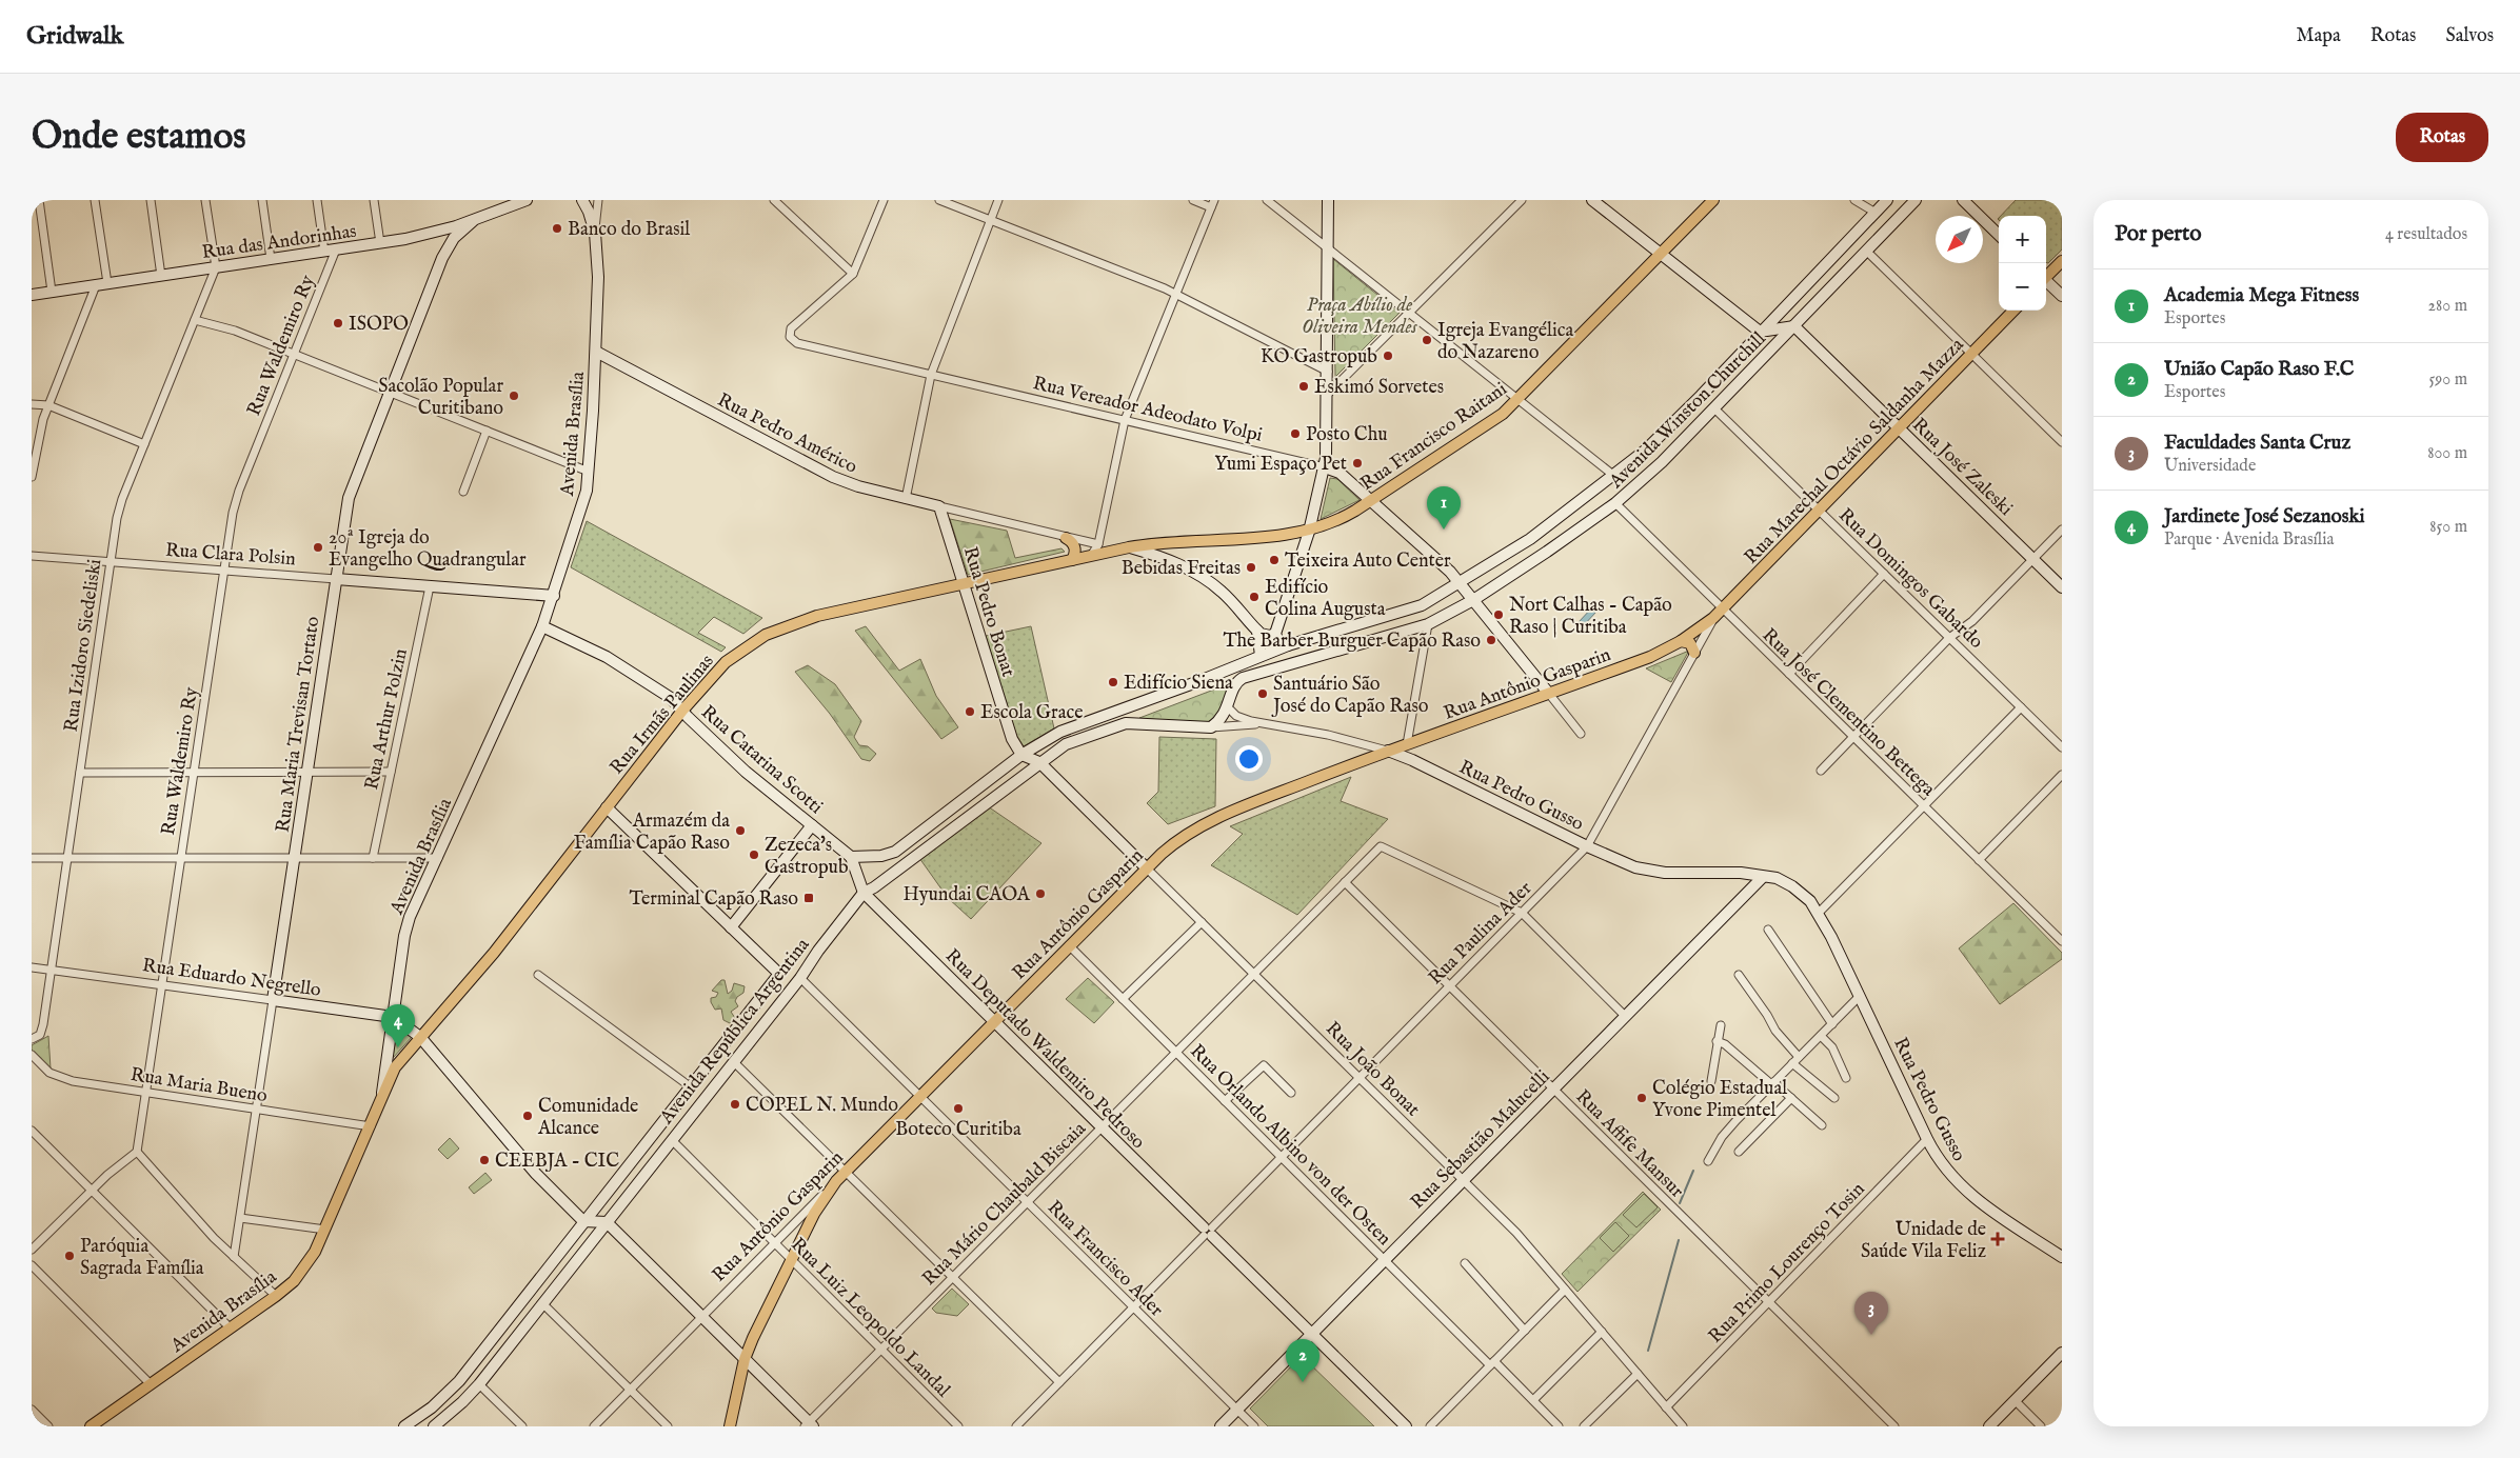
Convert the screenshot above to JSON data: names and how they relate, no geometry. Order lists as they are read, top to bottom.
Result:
{
  "streets": {
    "main road": [
      "Avenida Brasília",
      "Rua Francisco Raitani",
      "Rua Marechal Octávio Saldanha Mazza",
      "Rua Antônio Gasparin",
      "Rua Irmãs Paulinas"
    ],
    "street": [
      "Rua das Andorinhas",
      "Rua Waldemiro Ry",
      "Rua Vereador Adeodato Volpi",
      "Avenida Winston Churchill",
      "Rua Pedro Américo",
      "Rua José Zaleski",
      "Rua Clara Polsin",
      "Rua Domingos Gabardo",
      "Rua Pedro Bonat",
      "Rua Izidoro Siedeliski",
      "Rua José Clementino Bettega",
      "Rua Arthur Polzin",
      "Rua Maria Trevisan Tortato",
      "Rua Catarina Scotti",
      "Rua Pedro Gusso",
      "Rua Paulina Ader",
      "Rua Eduardo Negrello",
      "Avenida República Argentina",
      "Rua Deputado Waldemiro Pedroso",
      "Rua João Bonat",
      "Rua Maria Bueno",
      "Rua Sebastião Malucelli",
      "Rua Affife Mansur",
      "Rua Orlando Albino von der Osten",
      "Rua Mário Chaubald Biscaia",
      "Rua Francisco Ader",
      "Rua Primo Lourenço Tosin",
      "Rua Luiz Leopoldo Landal"
    ]
  },
  "crossings": [
    ["Rua das Andorinhas", "Rua Waldemiro Ry"],
    ["Rua das Andorinhas", "Rua Izidoro Siedeliski"],
    ["Rua das Andorinhas", "Rua Maria Trevisan Tortato"],
    ["Rua Waldemiro Ry", "Rua Clara Polsin"],
    ["Rua Waldemiro Ry", "Rua Eduardo Negrello"],
    ["Rua Waldemiro Ry", "Rua Maria Bueno"],
    ["Rua Vereador Adeodato Volpi", "Avenida Winston Churchill"],
    ["Rua Vereador Adeodato Volpi", "Rua Francisco Raitani"],
    ["Rua Vereador Adeodato Volpi", "Rua Antônio Gasparin"],
    ["Avenida Winston Churchill", "Rua José Zaleski"],
    ["Avenida Winston Churchill", "Rua Domingos Gabardo"],
    ["Avenida Winston Churchill", "Rua José Clementino Bettega"],
    ["Avenida Winston Churchill", "Rua Pedro Gusso"],
    ["Rua Pedro Américo", "Avenida Brasília"],
    ["Rua Pedro Américo", "Rua Pedro Bonat"],
    ["Avenida Brasília", "Rua Clara Polsin"],
    ["Avenida Brasília", "Rua Irmãs Paulinas"],
    ["Avenida Brasília", "Rua Catarina Scotti"],
    ["Avenida Brasília", "Rua Eduardo Negrello"],
    ["Avenida Brasília", "Rua Maria Bueno"],
    ["Rua Francisco Raitani", "Rua Irmãs Paulinas"],
    ["Rua Marechal Octávio Saldanha Mazza", "Rua José Zaleski"],
    ["Rua Marechal Octávio Saldanha Mazza", "Rua Domingos Gabardo"],
    ["Rua Marechal Octávio Saldanha Mazza", "Rua Antônio Gasparin"],
    ["Rua Marechal Octávio Saldanha Mazza", "Rua José Clementino Bettega"],
    ["Rua Marechal Octávio Saldanha Mazza", "Rua Paulina Ader"],
    ["Rua Clara Polsin", "Rua Izidoro Siedeliski"],
    ["Rua Clara Polsin", "Rua Arthur Polzin"],
    ["Rua Clara Polsin", "Rua Maria Trevisan Tortato"],
    ["Rua Pedro Bonat", "Rua Irmãs Paulinas"],
    ["Rua Pedro Bonat", "Rua João Bonat"],
    ["Rua Izidoro Siedeliski", "Rua Eduardo Negrello"],
    ["Rua Antônio Gasparin", "Rua Pedro Gusso"],
    ["Rua Antônio Gasparin", "Rua Paulina Ader"],
    ["Rua Antônio Gasparin", "Rua Deputado Waldemiro Pedroso"],
    ["Rua Antônio Gasparin", "Rua João Bonat"],
    ["Rua Antônio Gasparin", "Rua Orlando Albino von der Osten"],
    ["Rua Antônio Gasparin", "Rua Francisco Ader"],
    ["Rua Antônio Gasparin", "Rua Luiz Leopoldo Landal"],
    ["Rua Irmãs Paulinas", "Rua Catarina Scotti"],
    ["Rua Maria Trevisan Tortato", "Rua Eduardo Negrello"],
    ["Rua Maria Trevisan Tortato", "Rua Maria Bueno"],
    ["Rua Pedro Gusso", "Rua Paulina Ader"],
    ["Rua Pedro Gusso", "Avenida República Argentina"],
    ["Rua Pedro Gusso", "Rua Sebastião Malucelli"],
    ["Rua Pedro Gusso", "Rua Primo Lourenço Tosin"],
    ["Rua Paulina Ader", "Rua Deputado Waldemiro Pedroso"],
    ["Rua Paulina Ader", "Rua João Bonat"],
    ["Rua Paulina Ader", "Rua Affife Mansur"],
    ["Rua Paulina Ader", "Rua Orlando Albino von der Osten"],
    ["Rua Paulina Ader", "Rua Mário Chaubald Biscaia"],
    ["Rua Paulina Ader", "Rua Francisco Ader"],
    ["Avenida República Argentina", "Rua Deputado Waldemiro Pedroso"],
    ["Avenida República Argentina", "Rua João Bonat"],
    ["Avenida República Argentina", "Rua Francisco Ader"],
    ["Avenida República Argentina", "Rua Luiz Leopoldo Landal"],
    ["Rua Deputado Waldemiro Pedroso", "Rua Sebastião Malucelli"],
    ["Rua Deputado Waldemiro Pedroso", "Rua Mário Chaubald Biscaia"],
    ["Rua João Bonat", "Rua Sebastião Malucelli"],
    ["Rua João Bonat", "Rua Mário Chaubald Biscaia"],
    ["Rua João Bonat", "Rua Primo Lourenço Tosin"],
    ["Rua Sebastião Malucelli", "Rua Affife Mansur"],
    ["Rua Sebastião Malucelli", "Rua Orlando Albino von der Osten"],
    ["Rua Sebastião Malucelli", "Rua Francisco Ader"],
    ["Rua Affife Mansur", "Rua Mário Chaubald Biscaia"],
    ["Rua Affife Mansur", "Rua Primo Lourenço Tosin"],
    ["Rua Orlando Albino von der Osten", "Rua Mário Chaubald Biscaia"],
    ["Rua Mário Chaubald Biscaia", "Rua Francisco Ader"],
    ["Rua Mário Chaubald Biscaia", "Rua Luiz Leopoldo Landal"]
  ],
  "parks": ["Praça Abílio de Oliveira Mendes"],
  "places": {
    "other": [
      "Banco do Brasil",
      "ISOPO",
      "Igreja Evangélica do Nazareno",
      "KO Gastropub",
      "Eskimó Sorvetes",
      "Sacolão Popular Curitibano",
      "Posto Chu",
      "Yumi Espaço Pet",
      "20ª Igreja do Evangelho Quadrangular",
      "Teixeira Auto Center",
      "Bebidas Freitas",
      "Edifício Colina Augusta",
      "Nort Calhas - Capão Raso | Curitiba",
      "The Barber Burguer Capão Raso",
      "Edifício Siena",
      "Santuário São José do Capão Raso",
      "Escola Grace",
      "Armazém da Família Capão Raso",
      "Zezeca's Gastropub",
      "Hyundai CAOA",
      "Colégio Estadual Yvone Pimentel",
      "COPEL N. Mundo",
      "Boteco Curitiba",
      "Comunidade Alcance",
      "CEEBJA - CIC",
      "Paróquia Sagrada Família"
    ],
    "transit": ["Terminal Capão Raso"],
    "health": ["Unidade de Saúde Vila Feliz"]
  },
  "north": "bottom left",
  "page": {
    "header": "Gridwalk",
    "nav": ["Mapa", "Rotas", "Salvos"],
    "buttons": "Rotas",
    "title": "Onde estamos",
    "heading": ["Por perto", "4 resultados"],
    "map_buttons": ["+", "−"],
    "list": [
      {
        "mark": "1",
        "name": "Academia Mega Fitness",
        "note": "Esportes",
        "value": "280 m"
      },
      {
        "mark": "2",
        "name": "União Capão Raso F.C",
        "note": "Esportes",
        "value": "590 m"
      },
      {
        "mark": "3",
        "name": "Faculdades Santa Cruz",
        "note": "Universidade",
        "value": "800 m"
      },
      {
        "mark": "4",
        "name": "Jardinete José Sezanoski",
        "note": "Parque · Avenida Brasília",
        "value": "850 m"
      }
    ],
    "pins": [
      "1",
      "4",
      "3",
      "2"
    ]
  }
}
